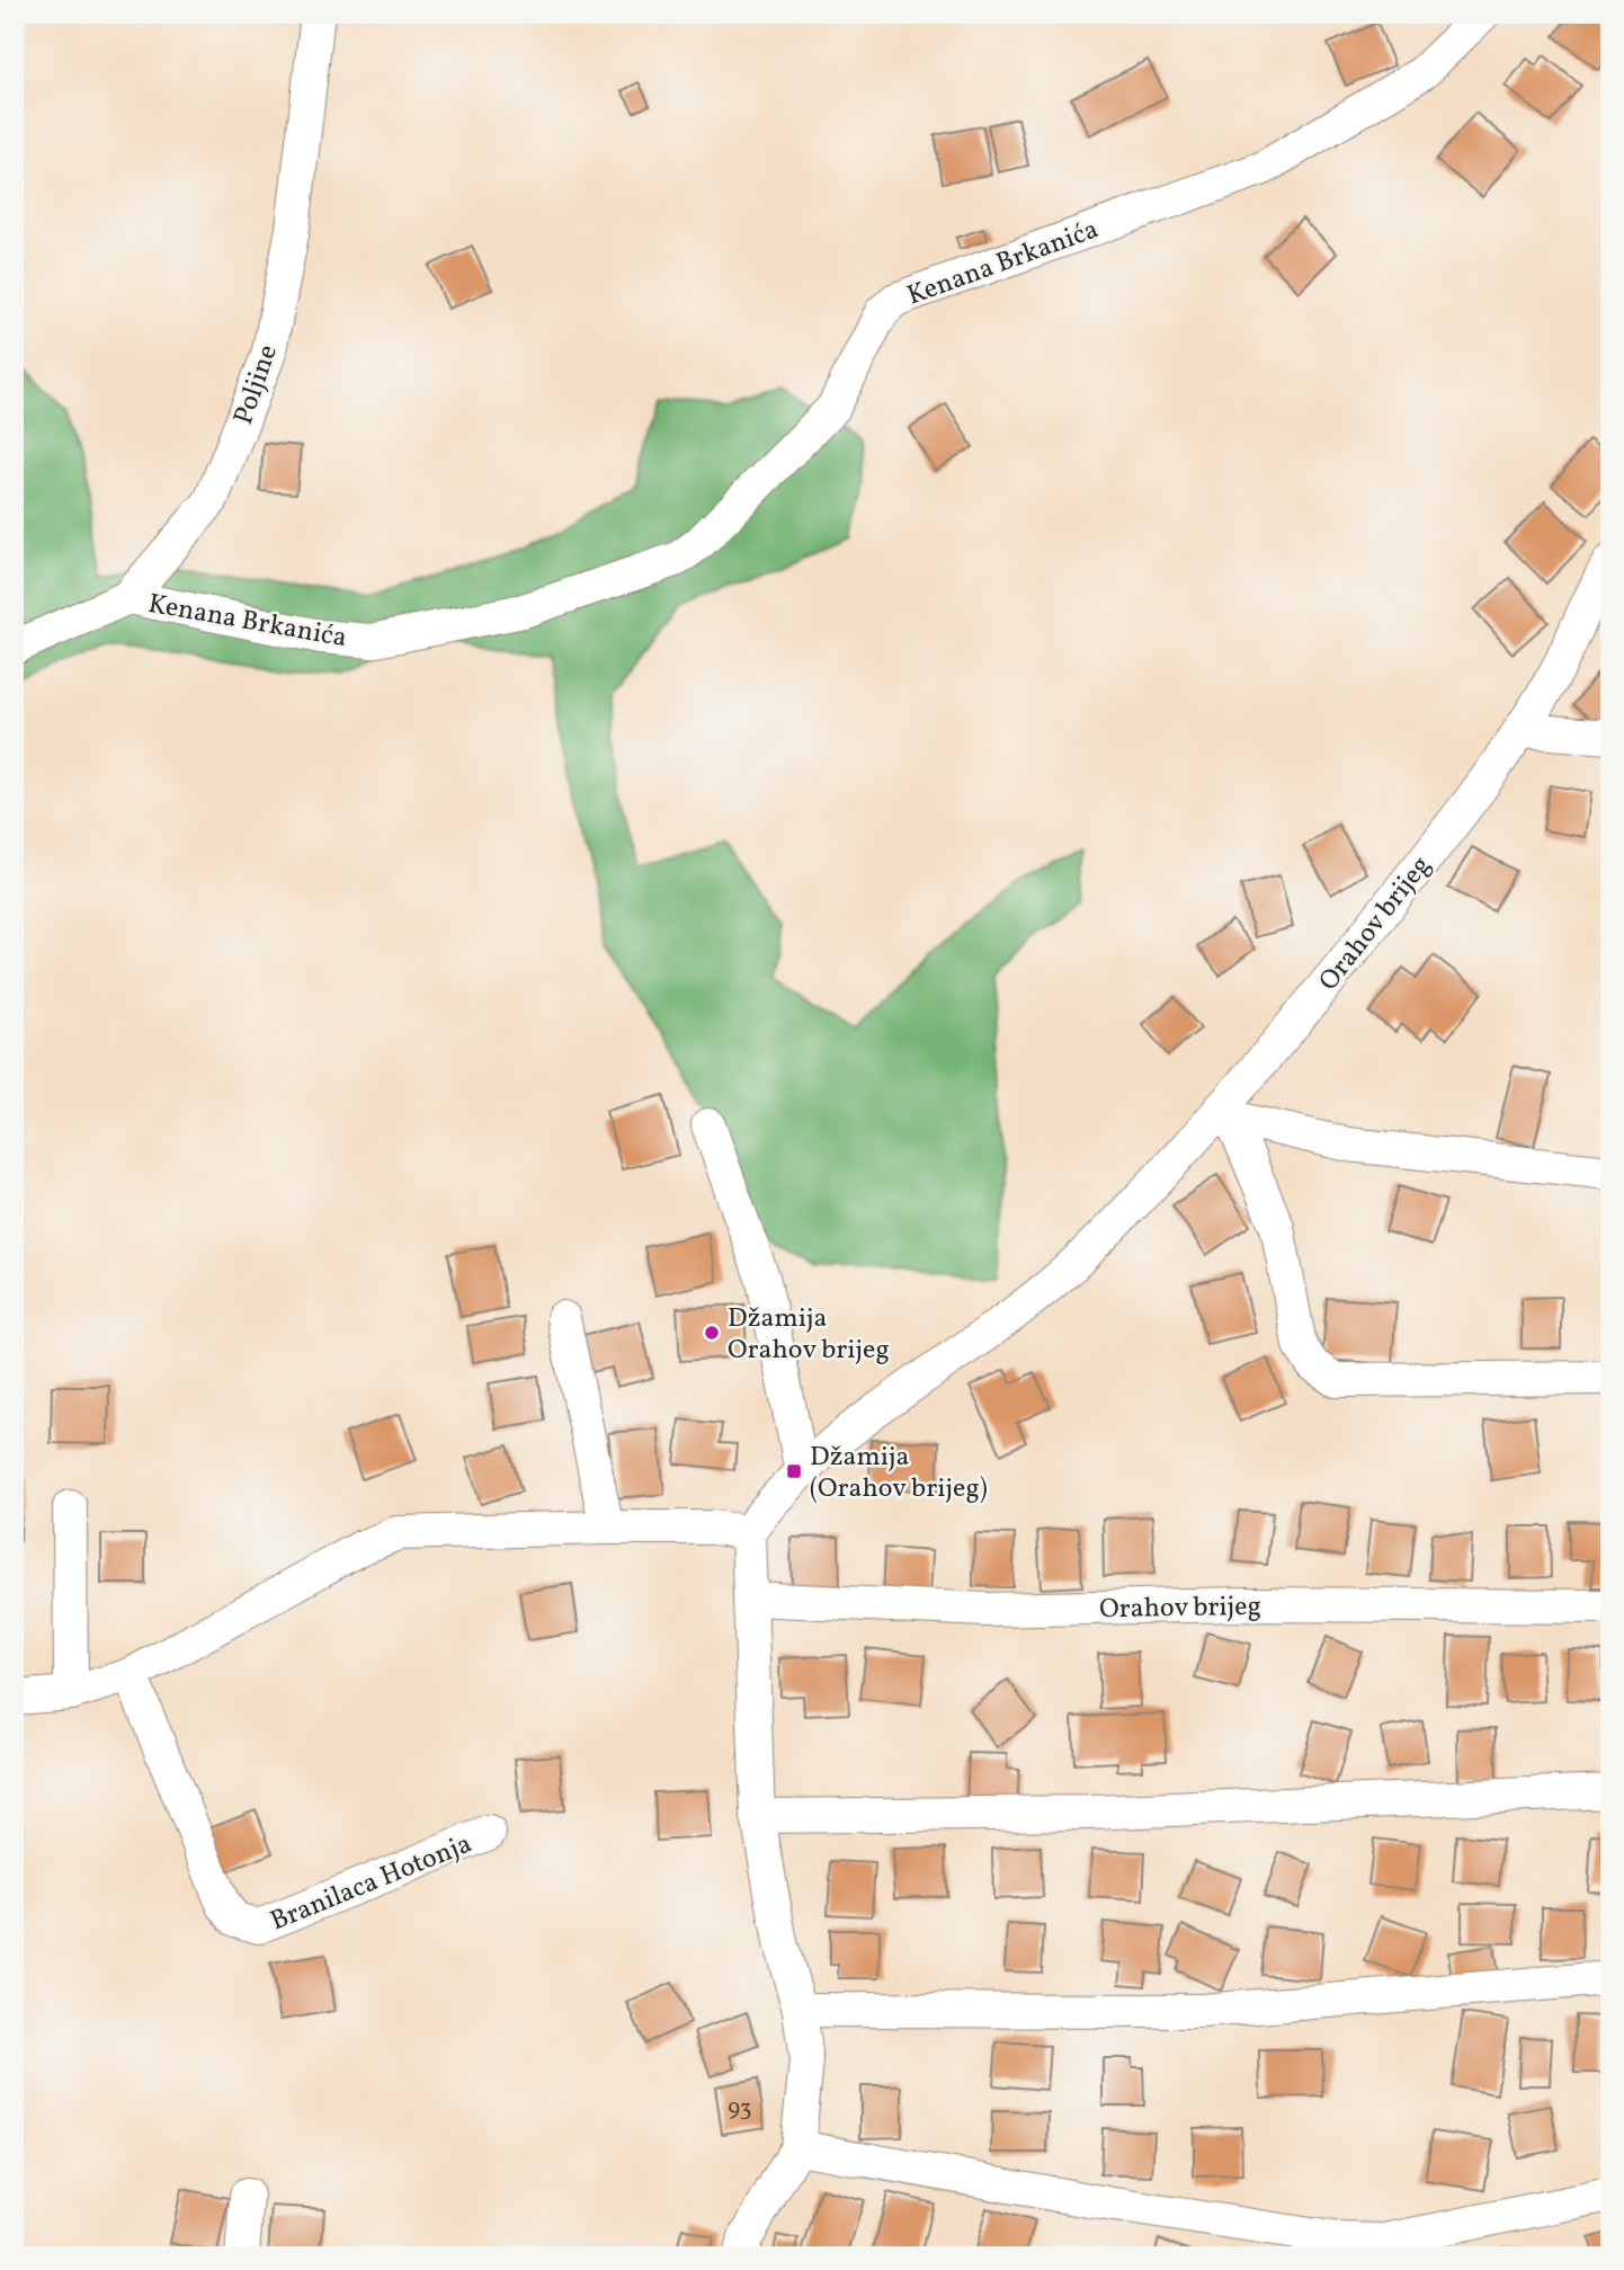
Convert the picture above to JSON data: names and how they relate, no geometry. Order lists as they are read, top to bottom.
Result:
{
  "streets": {
    "street": [
      "Kenana Brkanića",
      "Poljine",
      "Orahov brijeg",
      "Branilaca Hotonja"
    ]
  },
  "crossings": [
    ["Kenana Brkanića", "Poljine"]
  ],
  "places": {
    "other": ["Džamija Orahov brijeg"],
    "transit": ["Džamija (Orahov brijeg)"]
  },
  "house_numbers": ["93"]
}
